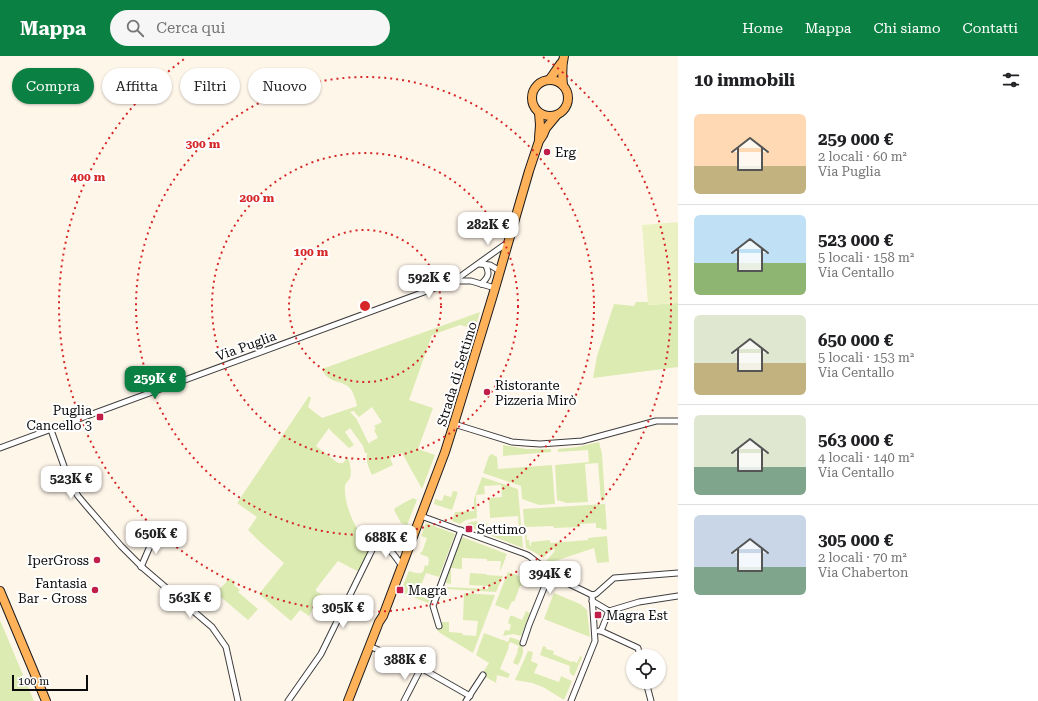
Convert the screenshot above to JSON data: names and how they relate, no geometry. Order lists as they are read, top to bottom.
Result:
{
  "streets": {
    "main road": ["Strada di Settimo"],
    "street": ["Via Puglia"]
  },
  "crossings": [
    ["Via Puglia", "Strada di Settimo"]
  ],
  "places": {
    "other": [
      "Erg",
      "Ristorante Pizzeria Mirò",
      "IperGross",
      "Fantasia Bar - Gross"
    ],
    "transit": [
      "Puglia Cancello 3",
      "Settimo",
      "Magra",
      "Magra Est"
    ]
  },
  "scale_bar": "100 m",
  "page": {
    "header": "Mappa",
    "search": "Cerca qui",
    "nav": [
      "Home",
      "Mappa",
      "Chi siamo",
      "Contatti"
    ],
    "heading": "10 immobili",
    "chip": [
      "Compra",
      "Affitta",
      "Filtri",
      "Nuovo"
    ],
    "list": [
      {
        "name": "259 000 €",
        "note": "2 locali · 60 m² · Via Puglia"
      },
      {
        "name": "523 000 €",
        "note": "5 locali · 158 m² · Via Centallo"
      },
      {
        "name": "650 000 €",
        "note": "5 locali · 153 m² · Via Centallo"
      },
      {
        "name": "563 000 €",
        "note": "4 locali · 140 m² · Via Centallo"
      },
      {
        "name": "305 000 €",
        "note": "2 locali · 70 m² · Via Chaberton"
      }
    ],
    "price": [
      "282K €",
      "592K €",
      "259K €",
      "523K €",
      "650K €",
      "688K €",
      "394K €",
      "563K €",
      "305K €",
      "388K €"
    ],
    "scale": "100 m"
  },
  "rings": [
    "300 m",
    "400 m",
    "200 m",
    "100 m"
  ]
}
